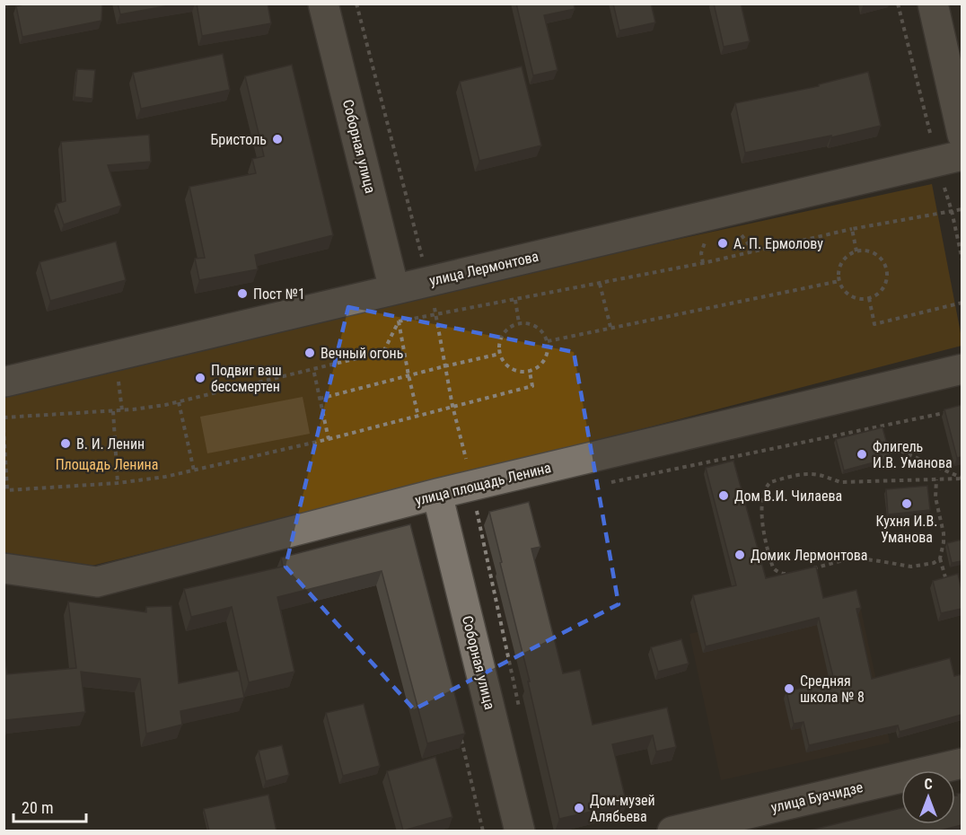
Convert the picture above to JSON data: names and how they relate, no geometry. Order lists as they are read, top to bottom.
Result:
{
  "streets": {
    "street": [
      "Соборная улица",
      "улица Лермонтова",
      "улица площадь Ленина",
      "улица Буачидзе"
    ]
  },
  "crossings": [
    ["Соборная улица", "улица Лермонтова"],
    ["Соборная улица", "улица площадь Ленина"]
  ],
  "parks": ["Площадь Ленина"],
  "places": [
    "Бристоль",
    "А. П. Ермолову",
    "Пост №1",
    "Вечный огонь",
    "Подвиг ваш бессмертен",
    "В. И. Ленин",
    "Флигель И.В. Уманова",
    "Дом В.И. Чилаева",
    "Кухня И.В. Уманова",
    "Домик Лермонтова",
    "Средняя школа № 8",
    "Дом-музей Алябьева"
  ],
  "scale_bar": "20 m",
  "north": "top"
}
